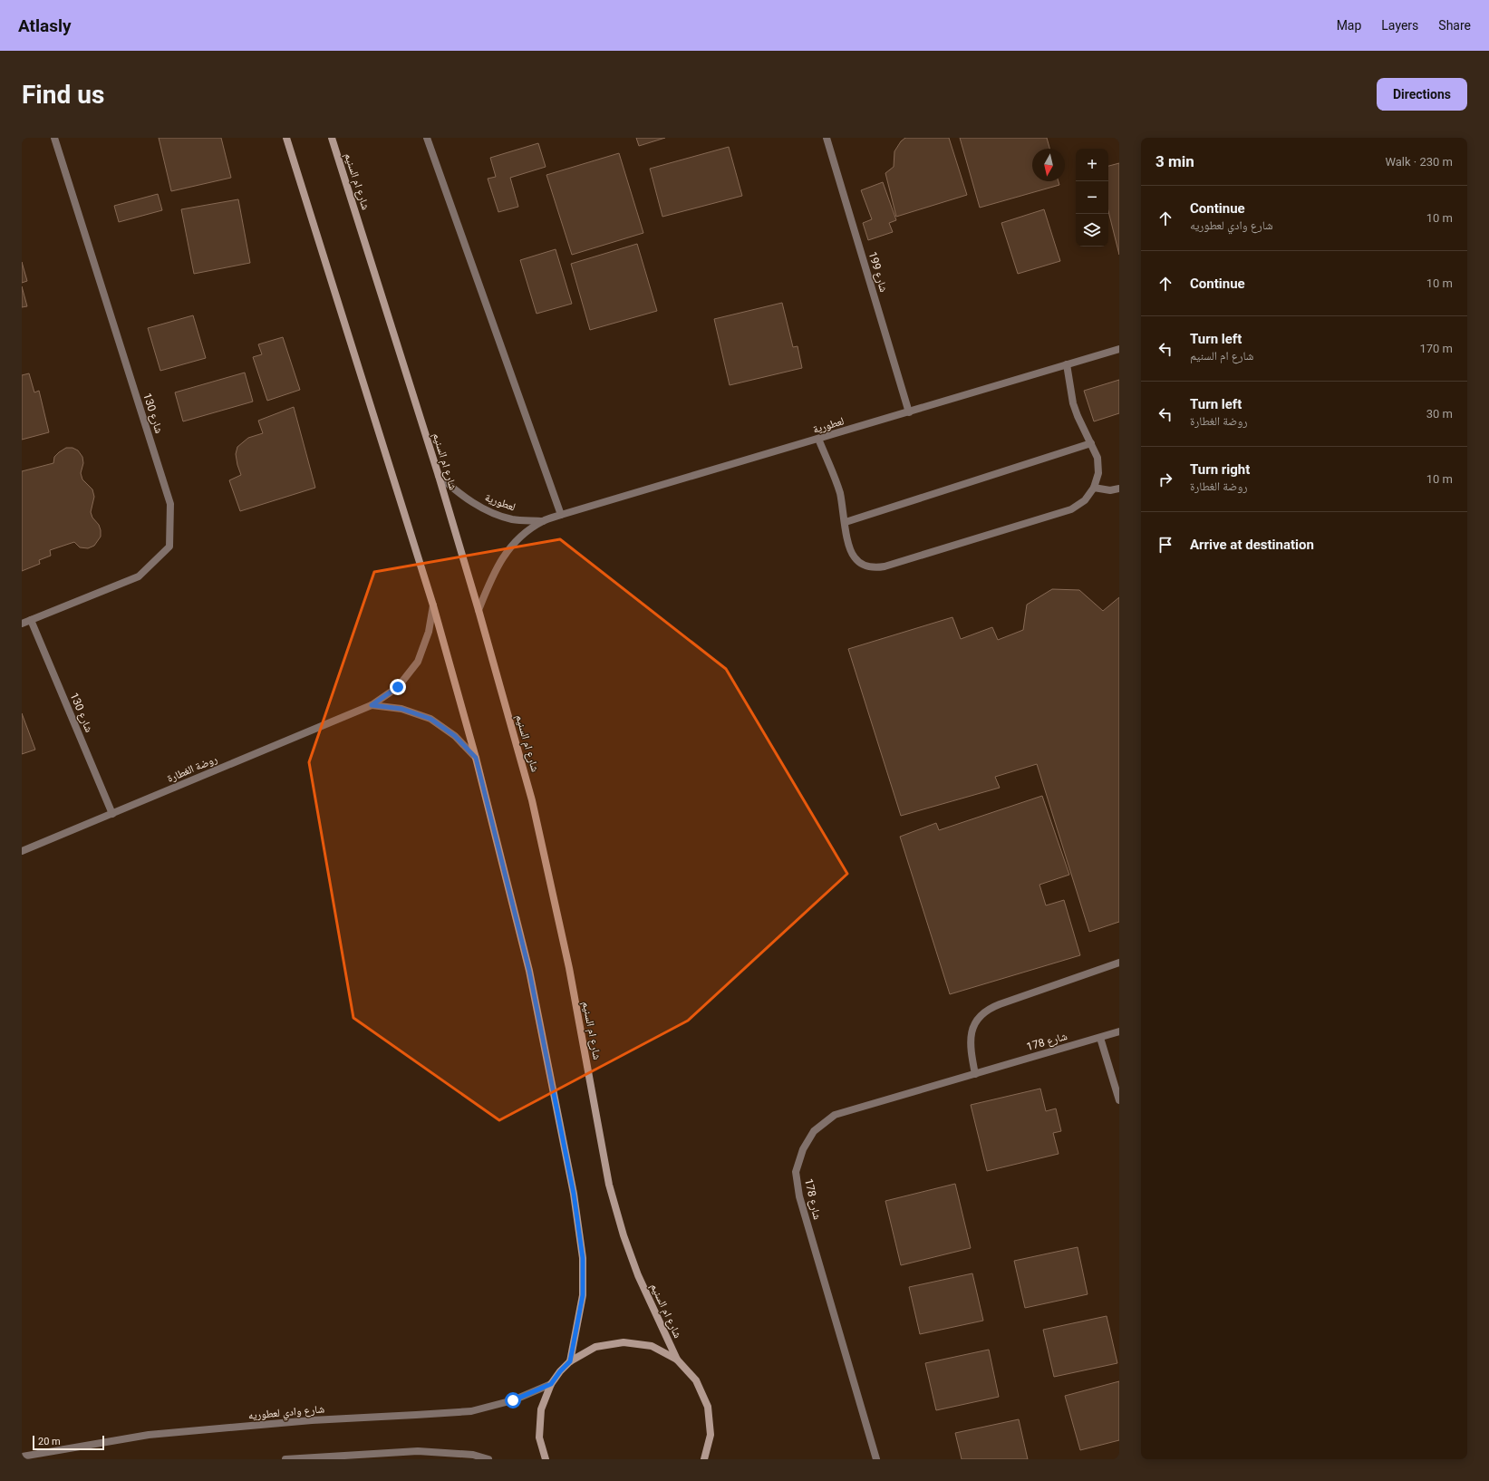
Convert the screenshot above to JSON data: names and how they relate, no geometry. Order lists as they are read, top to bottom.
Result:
{
  "streets": {
    "main road": ["شارع ام السنيم"],
    "street": [
      "شارع 199",
      "شارع 130",
      "لعطورية",
      "روضة الغطارة",
      "شارع 178",
      "شارع وادي لعطوريه"
    ]
  },
  "crossings": [
    ["شارع ام السنيم", "لعطورية"],
    ["شارع 199", "لعطورية"],
    ["شارع 130", "روضة الغطارة"]
  ],
  "scale_bar": "20 m",
  "north": "bottom",
  "page": {
    "header": "Atlasly",
    "nav": ["Map", "Layers", "Share"],
    "buttons": "Directions",
    "title": "Find us",
    "heading": ["3 min", "Walk · 230 m"],
    "map_buttons": ["+", "−"],
    "list": [
      ["Continue", "شارع وادي لعطوريه", "10 m"],
      ["Continue", "10 m"],
      ["Turn left", "شارع ام السنيم", "170 m"],
      ["Turn left", "روضة الغطارة", "30 m"],
      ["Turn right", "روضة الغطارة", "10 m"],
      "Arrive at destination"
    ],
    "scale": "20 m"
  }
}
